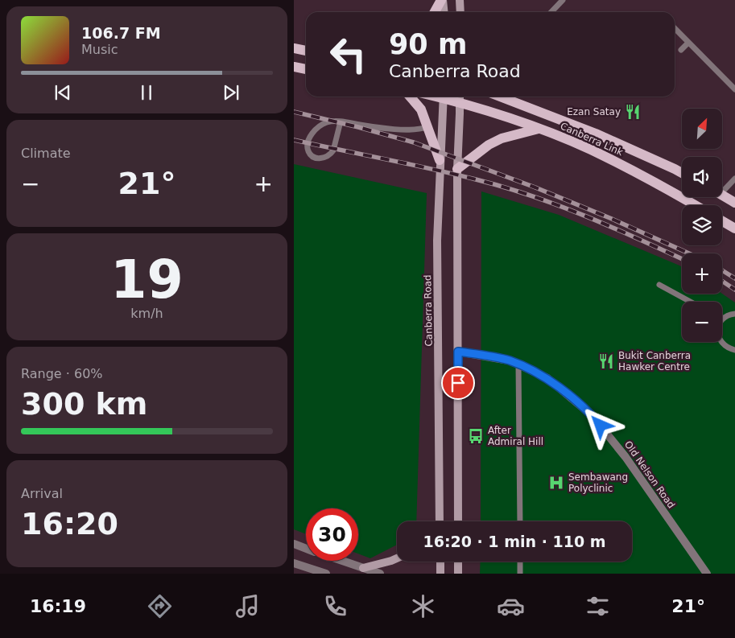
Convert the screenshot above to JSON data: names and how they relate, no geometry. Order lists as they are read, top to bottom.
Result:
{
  "streets": {
    "main road": ["Canberra Link", "Canberra Road"],
    "street": ["Old Nelson Road"]
  },
  "places": {
    "restaurant": ["Ezan Satay", "Bukit Canberra Hawker Centre"],
    "bus stop": ["After Admiral Hill"],
    "hospital": ["Sembawang Polyclinic"]
  },
  "north": "top right",
  "page": {
    "turn": ["90 m", "Canberra Road"],
    "song": ["106.7 FM", "Music"],
    "map_buttons": ["+", "−"],
    "tile": [
      "Climate",
      ["19", "km/h"],
      ["Range · 60%", "300 km"],
      ["Arrival", "16:20"]
    ],
    "heat": ["−", "21°", "+"],
    "limit": "30",
    "trip": "16:20 · 1 min · 110 m",
    "tabs": ["16:19", "21°"]
  }
}
